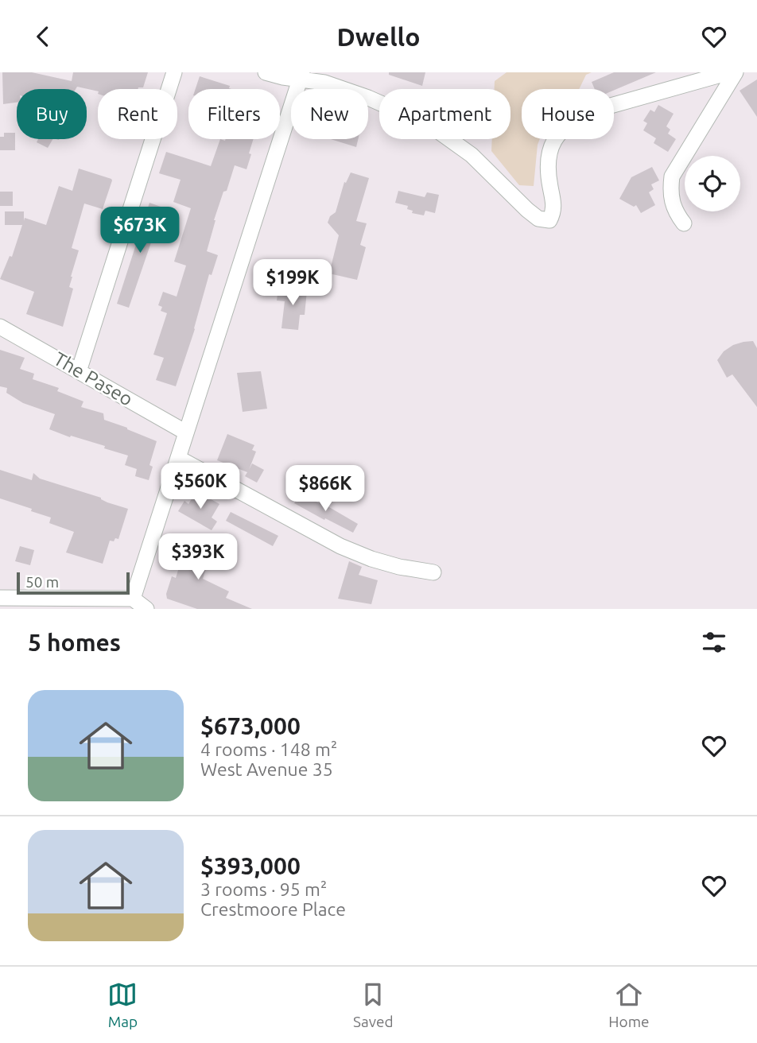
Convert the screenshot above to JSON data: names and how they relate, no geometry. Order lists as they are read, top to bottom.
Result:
{
  "streets": {
    "street": ["The Paseo"]
  },
  "scale_bar": "50 m",
  "page": {
    "header": "Dwello",
    "chip": [
      "Buy",
      "Rent",
      "Filters",
      "New",
      "Apartment",
      "House"
    ],
    "price": [
      "$673K",
      "$199K",
      "$560K",
      "$866K",
      "$393K"
    ],
    "scale": "50 m",
    "heading": "5 homes",
    "list": [
      {
        "name": "$673,000",
        "note": "4 rooms · 148 m² · West Avenue 35"
      },
      {
        "name": "$393,000",
        "note": "3 rooms · 95 m² · Crestmoore Place"
      }
    ],
    "tabs": ["Map", "Saved", "Home"]
  }
}
